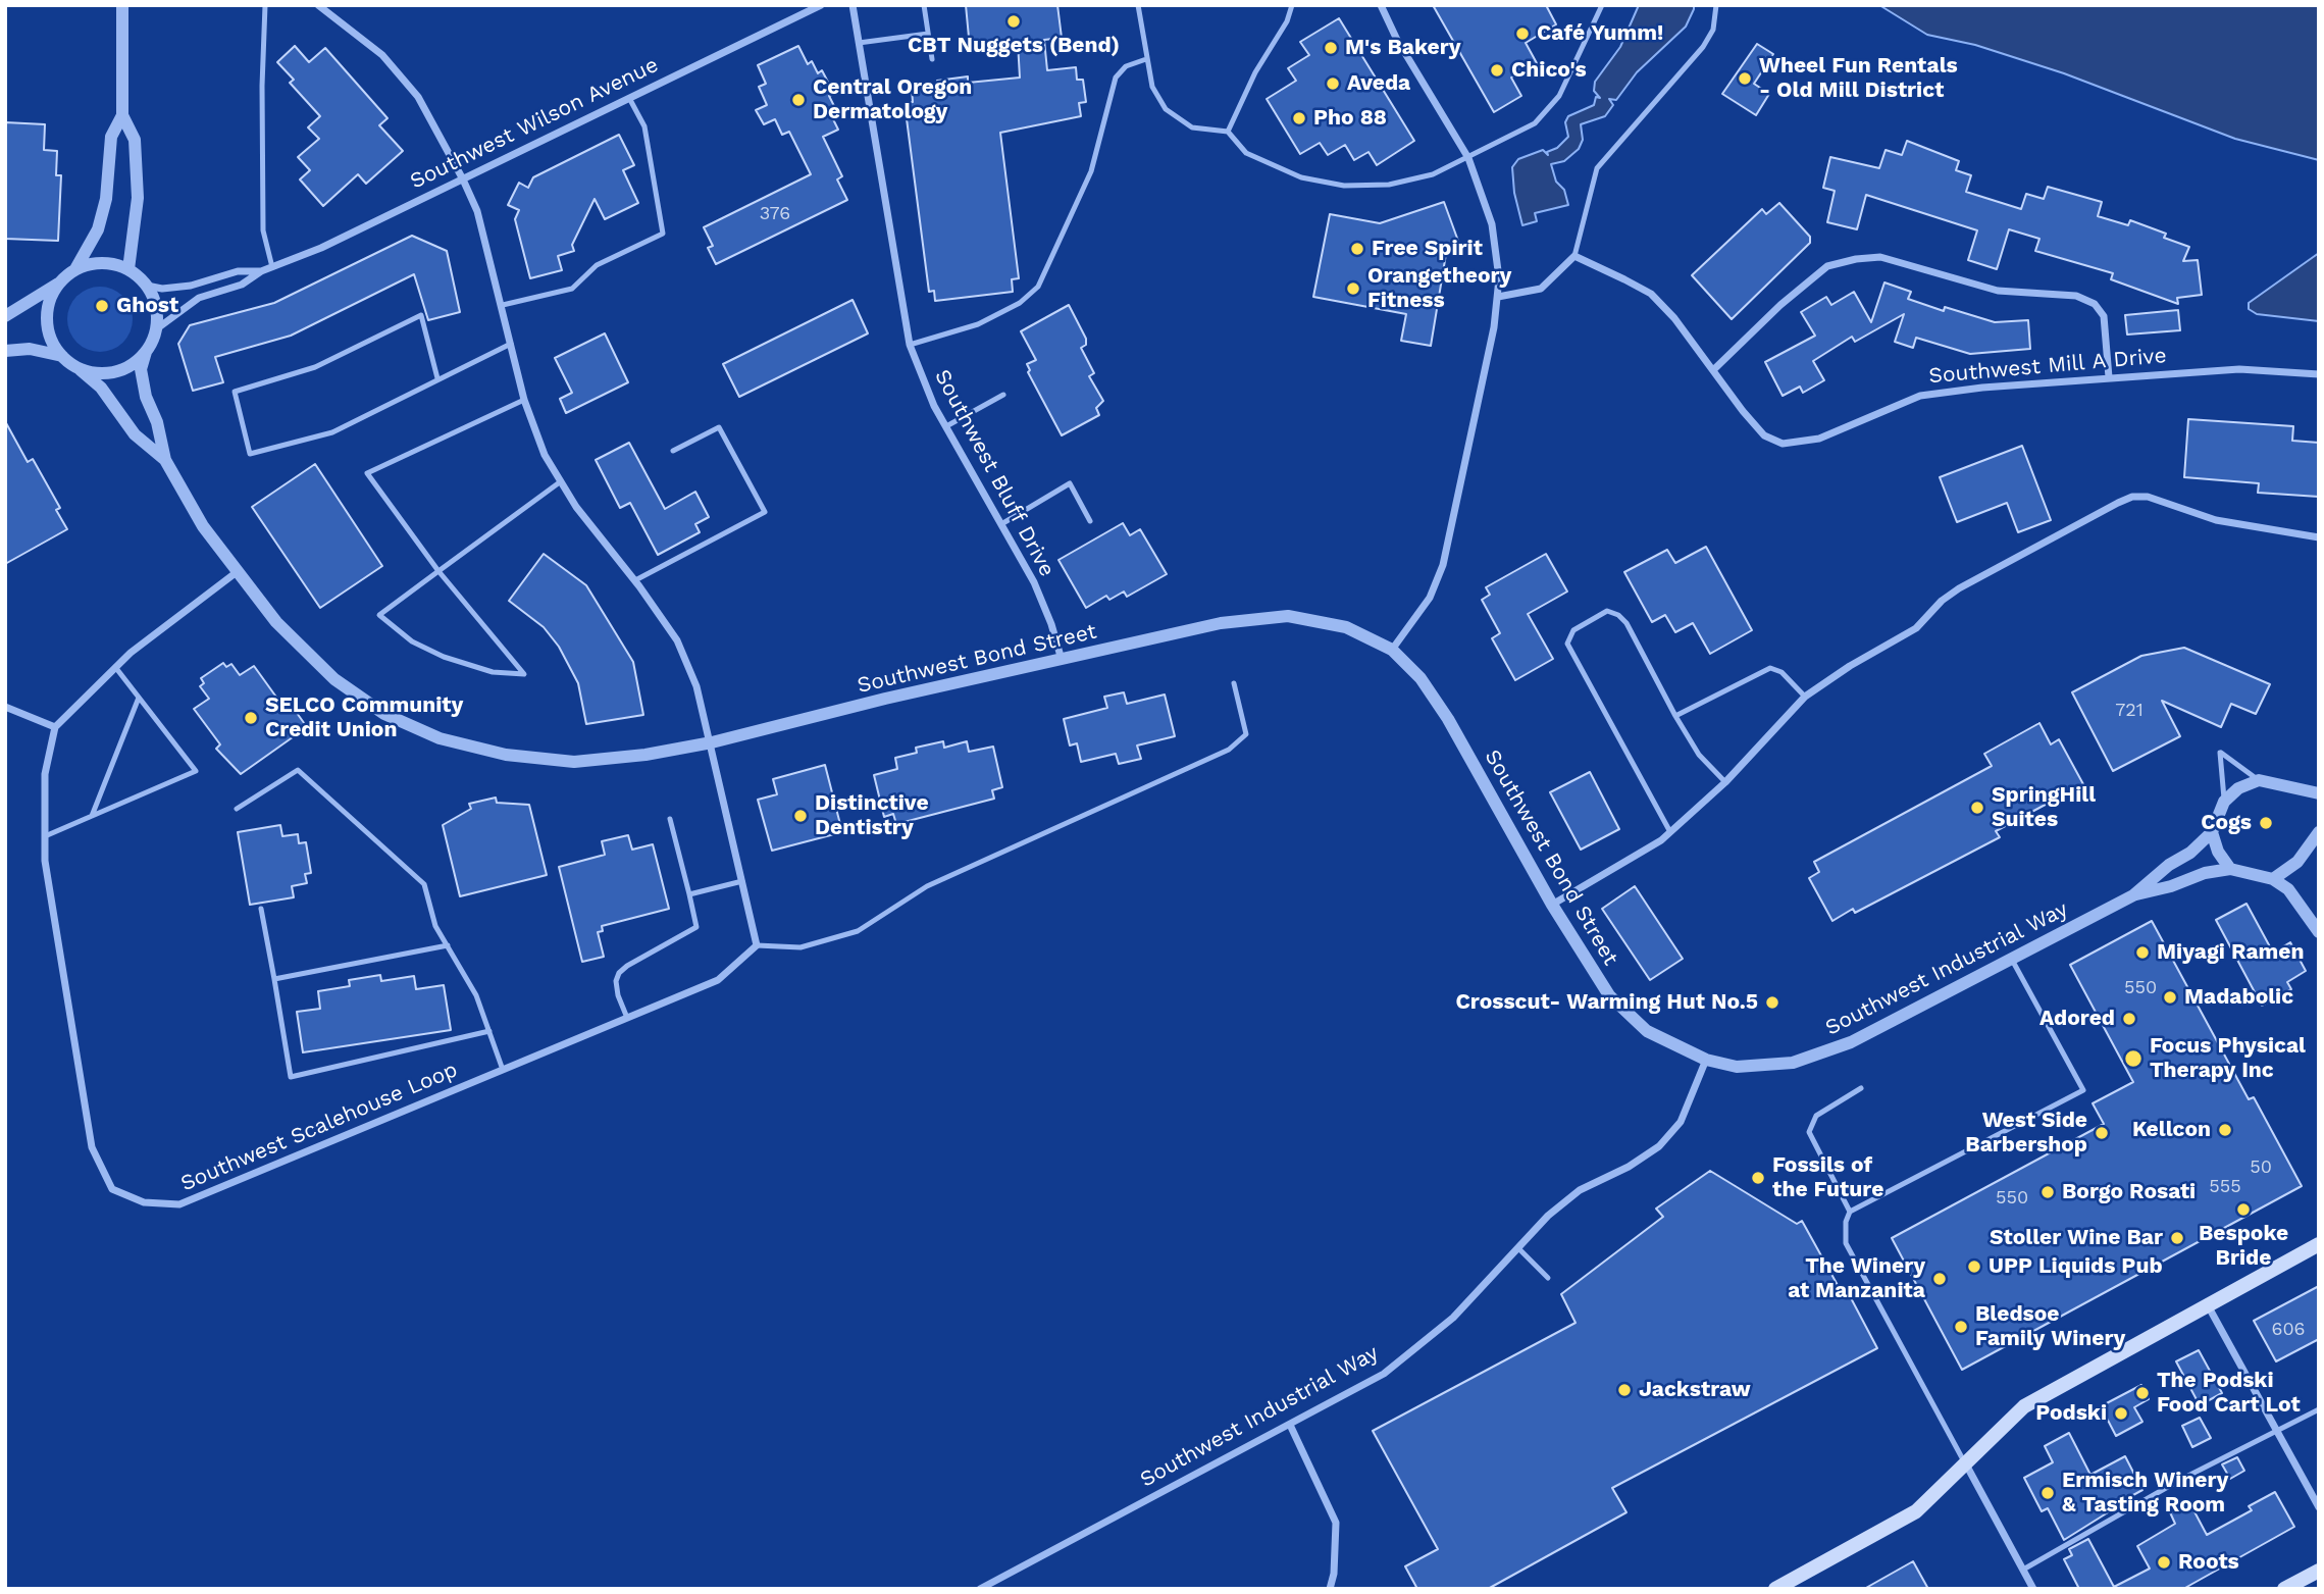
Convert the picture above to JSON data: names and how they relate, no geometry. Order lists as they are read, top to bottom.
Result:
{
  "streets": {
    "street": [
      "Southwest Wilson Avenue",
      "Southwest Mill A Drive",
      "Southwest Bluff Drive",
      "Southwest Bond Street",
      "Southwest Industrial Way",
      "Southwest Scalehouse Loop"
    ]
  },
  "crossings": [
    ["Southwest Wilson Avenue", "Southwest Bond Street"],
    ["Southwest Bluff Drive", "Southwest Bond Street"],
    ["Southwest Bond Street", "Southwest Industrial Way"]
  ],
  "places": [
    "CBT Nuggets (Bend)",
    "Café Yumm!",
    "M's Bakery",
    "Chico's",
    "Wheel Fun Rentals - Old Mill District",
    "Aveda",
    "Central Oregon Dermatology",
    "Pho 88",
    "Free Spirit",
    "Orangetheory Fitness",
    "Ghost",
    "SELCO Community Credit Union",
    "SpringHill Suites",
    "Distinctive Dentistry",
    "Cogs",
    "Miyagi Ramen",
    "Madabolic",
    "Crosscut- Warming Hut No.5",
    "Adored",
    "Focus Physical Therapy Inc",
    "Kellcon",
    "West Side Barbershop",
    "Fossils of the Future",
    "Borgo Rosati",
    "Bespoke Bride",
    "Stoller Wine Bar",
    "UPP Liquids Pub",
    "The Winery at Manzanita",
    "Bledsoe Family Winery",
    "Jackstraw",
    "The Podski Food Cart Lot",
    "Podski",
    "Ermisch Winery & Tasting Room",
    "Roots"
  ],
  "house_numbers": [
    "376",
    "721",
    "550",
    "50",
    "555",
    "550",
    "606"
  ]
}
